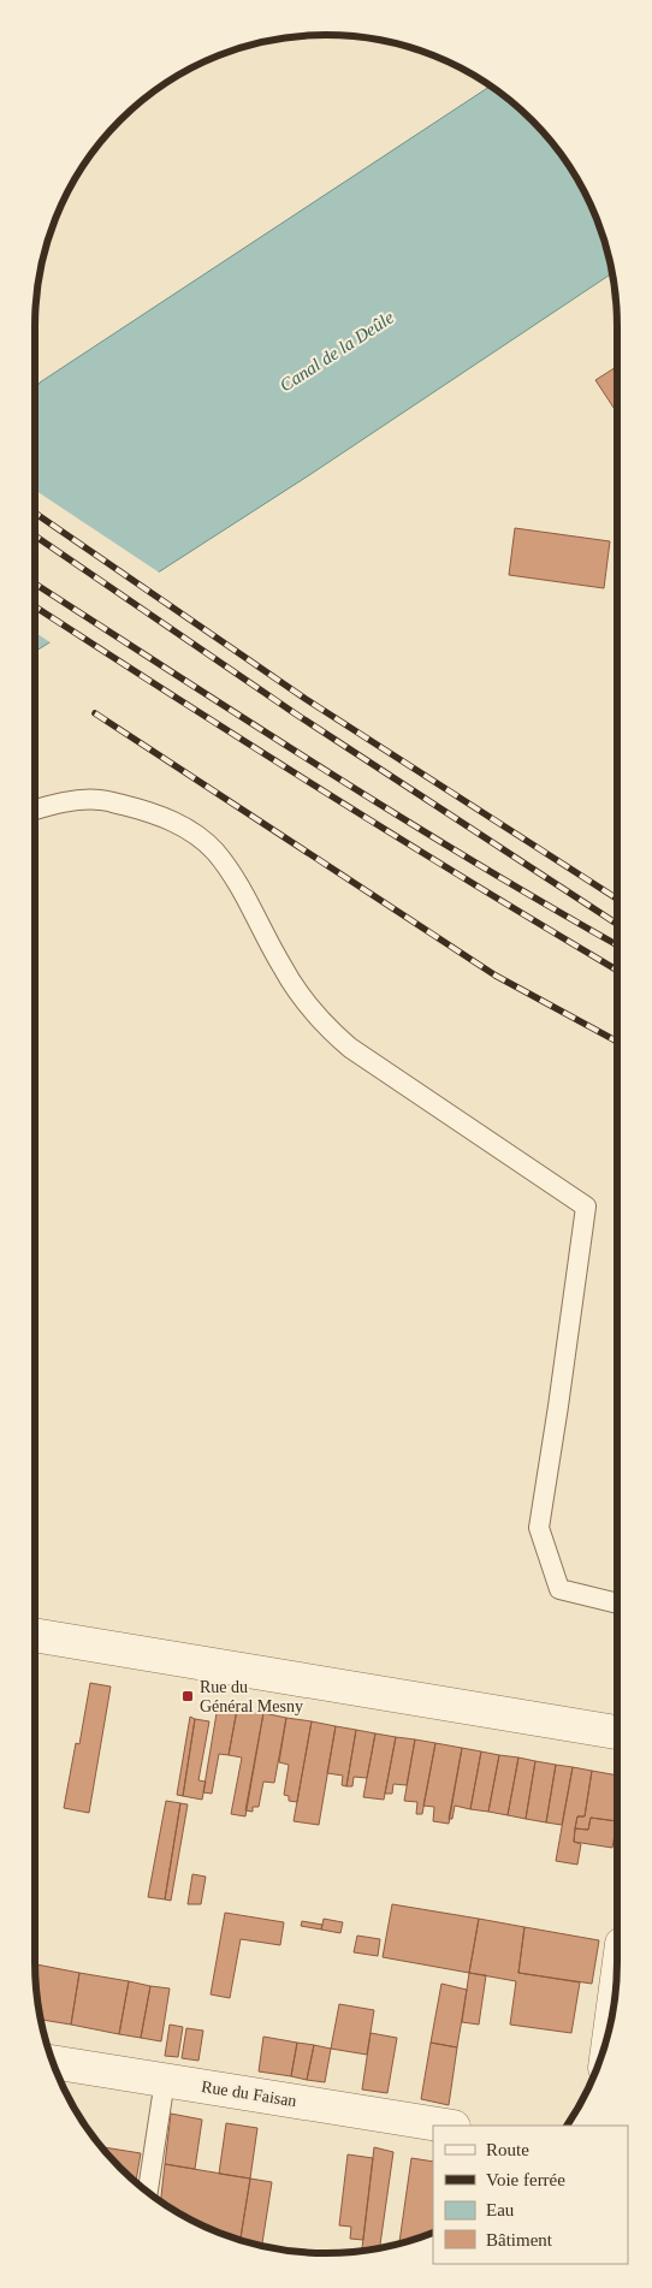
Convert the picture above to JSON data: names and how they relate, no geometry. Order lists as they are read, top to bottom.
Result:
{
  "streets": {
    "street": ["Rue du Faisan"]
  },
  "water": ["Canal de la Deûle"],
  "places": {
    "transit": ["Rue du Général Mesny"]
  },
  "legend": [
    "Route",
    "Voie ferrée",
    "Eau",
    "Bâtiment"
  ]
}
